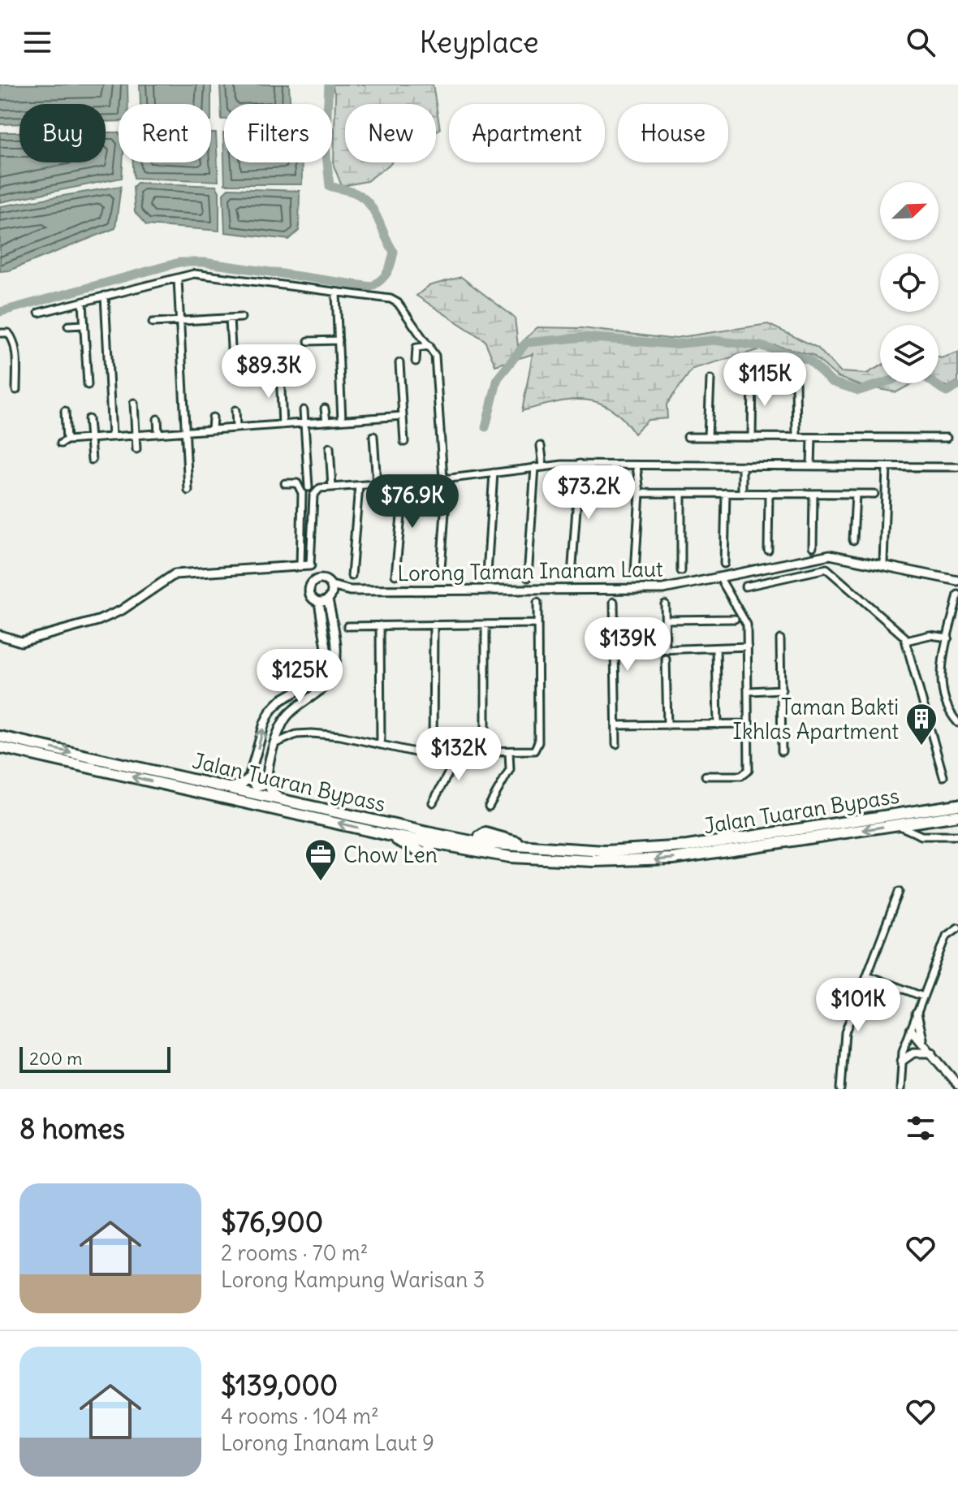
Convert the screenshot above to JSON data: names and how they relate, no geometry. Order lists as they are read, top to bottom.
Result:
{
  "streets": {
    "highway": ["Jalan Tuaran Bypass"],
    "main road": ["Lorong Taman Inanam Laut"]
  },
  "places": {
    "building": ["Taman Bakti Ikhlas Apartment"],
    "office": ["Chow Len"]
  },
  "scale_bar": "200 m",
  "north": "top right",
  "page": {
    "header": "Keyplace",
    "chip": [
      "Buy",
      "Rent",
      "Filters",
      "New",
      "Apartment",
      "House"
    ],
    "price": [
      "$89.3K",
      "$115K",
      "$73.2K",
      "$76.9K",
      "$139K",
      "$125K",
      "$132K",
      "$101K"
    ],
    "scale": "200 m",
    "heading": "8 homes",
    "list": [
      {
        "name": "$76,900",
        "note": "2 rooms · 70 m² · Lorong Kampung Warisan 3"
      },
      {
        "name": "$139,000",
        "note": "4 rooms · 104 m² · Lorong Inanam Laut 9"
      }
    ]
  }
}
